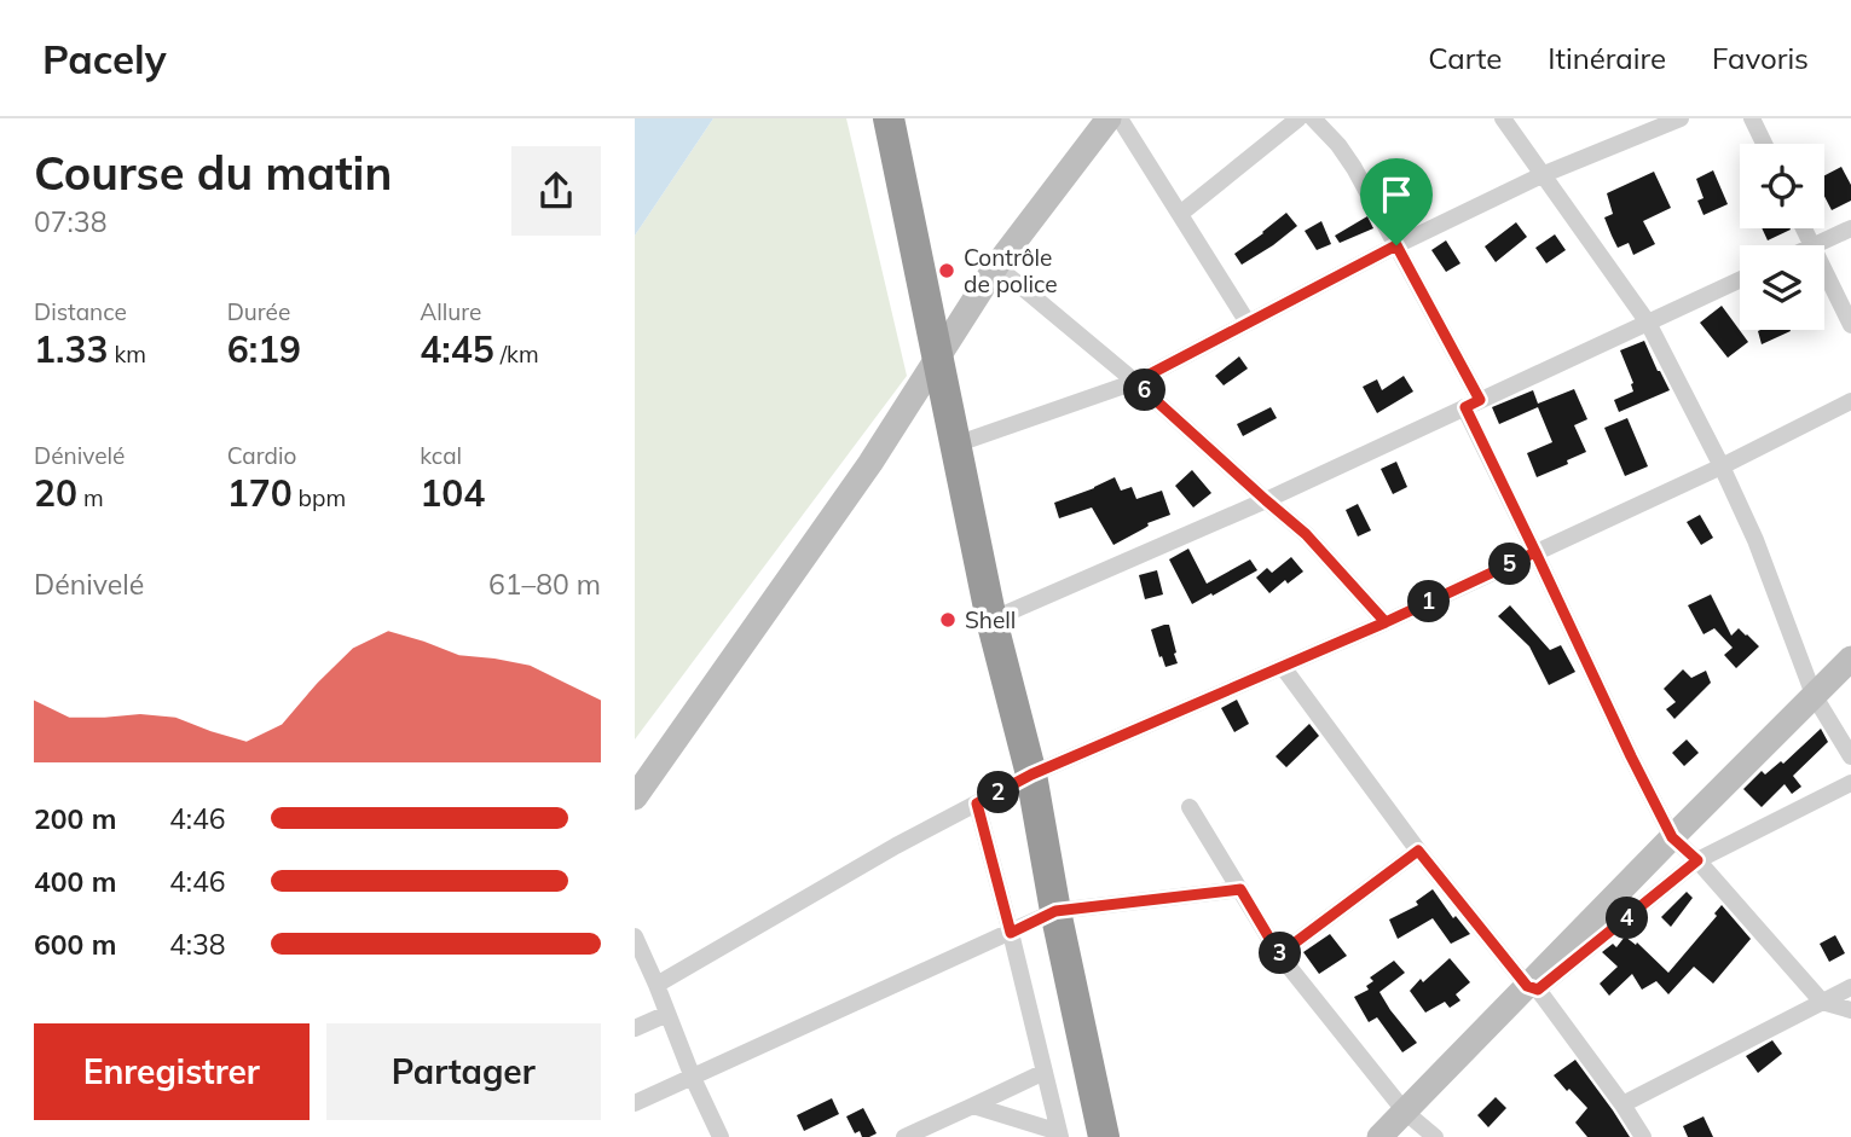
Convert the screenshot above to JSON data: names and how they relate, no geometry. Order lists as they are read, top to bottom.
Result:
{
  "places": ["Contrôle de police", "Shell"],
  "page": {
    "header": "Pacely",
    "nav": ["Carte", "Itinéraire", "Favoris"],
    "heading": ["Course du matin", "07:38"],
    "stats": [
      ["Distance", "1.33 km"],
      ["Durée", "6:19"],
      ["Allure", "4:45 /km"],
      ["Dénivelé", "20 m"],
      ["Cardio", "170 bpm"],
      ["kcal", "104"]
    ],
    "pins": [
      "6",
      "5",
      "1",
      "2",
      "4",
      "3"
    ],
    "chart": ["Dénivelé", "61–80 m"],
    "list": [
      {
        "name": "200 m",
        "note": "4:46"
      },
      {
        "name": "400 m",
        "note": "4:46"
      },
      {
        "name": "600 m",
        "note": "4:38"
      }
    ],
    "buttons": ["Enregistrer", "Partager"]
  }
}
